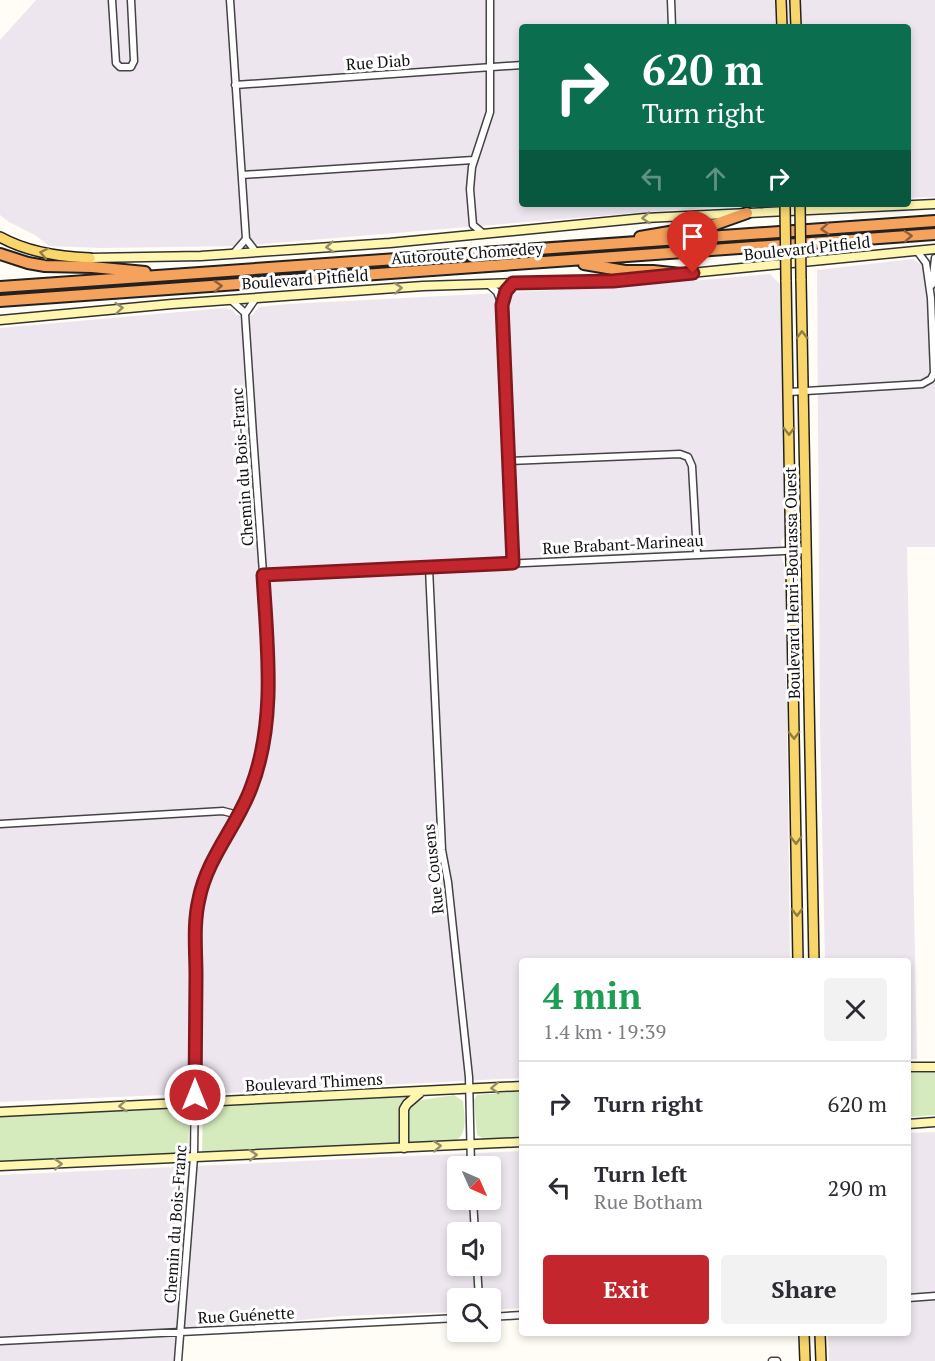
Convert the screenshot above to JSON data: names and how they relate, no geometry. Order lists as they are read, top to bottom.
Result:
{
  "streets": {
    "highway": ["Autoroute Chomedey"],
    "main road": ["Boulevard Pitfield", "Boulevard Henri-Bourassa Ouest", "Boulevard Thimens"],
    "street": [
      "Rue Diab",
      "Chemin du Bois-Franc",
      "Rue Brabant-Marineau",
      "Rue Cousens",
      "Rue Guénette"
    ]
  },
  "crossings": [
    ["Chemin du Bois-Franc", "Rue Brabant-Marineau"],
    ["Chemin du Bois-Franc", "Boulevard Thimens"],
    ["Chemin du Bois-Franc", "Rue Guénette"],
    ["Rue Brabant-Marineau", "Boulevard Henri-Bourassa Ouest"],
    ["Rue Brabant-Marineau", "Rue Cousens"],
    ["Rue Cousens", "Boulevard Thimens"]
  ],
  "north": "bottom right",
  "page": {
    "turn": ["620 m", "Turn right"],
    "heading": ["4 min", "1.4 km · 19:39"],
    "list": [
      {
        "name": "Turn right",
        "value": "620 m"
      },
      {
        "name": "Turn left",
        "note": "Rue Botham",
        "value": "290 m"
      }
    ],
    "buttons": ["Exit", "Share"]
  }
}
